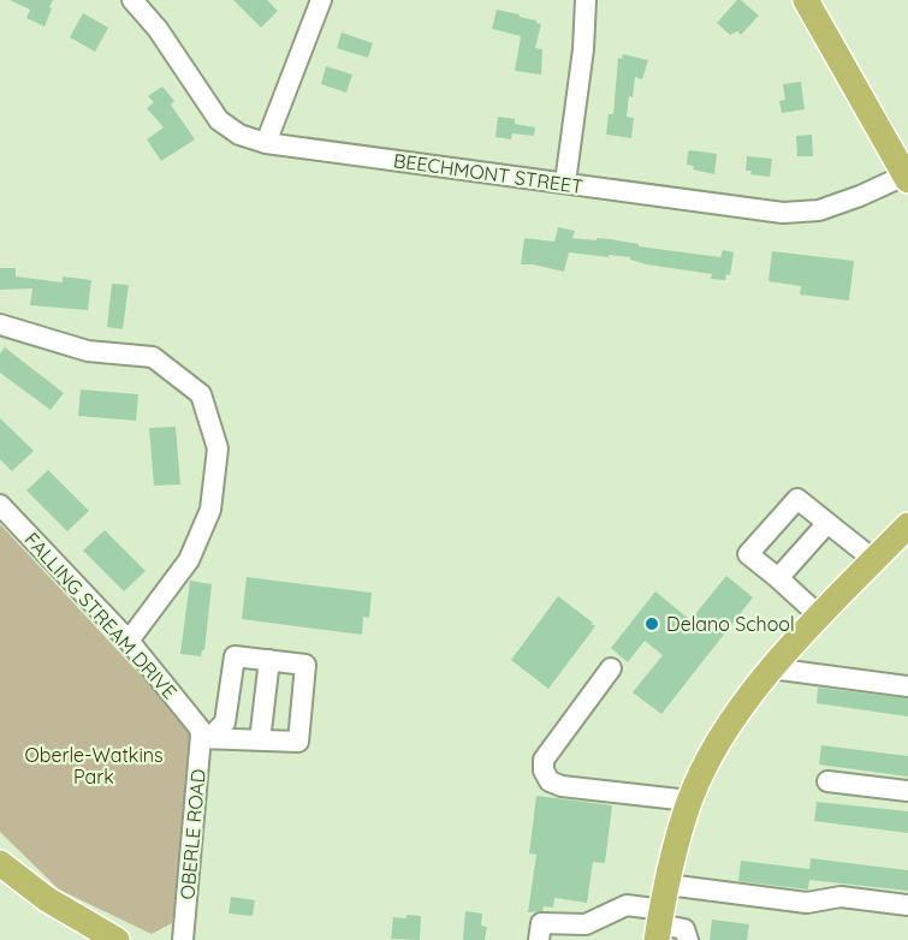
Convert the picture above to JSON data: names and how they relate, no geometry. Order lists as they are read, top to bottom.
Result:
{
  "streets": {
    "street": ["BEECHMONT STREET", "FALLING STREAM DRIVE", "OBERLE ROAD"]
  },
  "crossings": [
    ["FALLING STREAM DRIVE", "OBERLE ROAD"]
  ],
  "parks": ["Oberle-Watkins Park"],
  "places": ["Delano School"]
}
